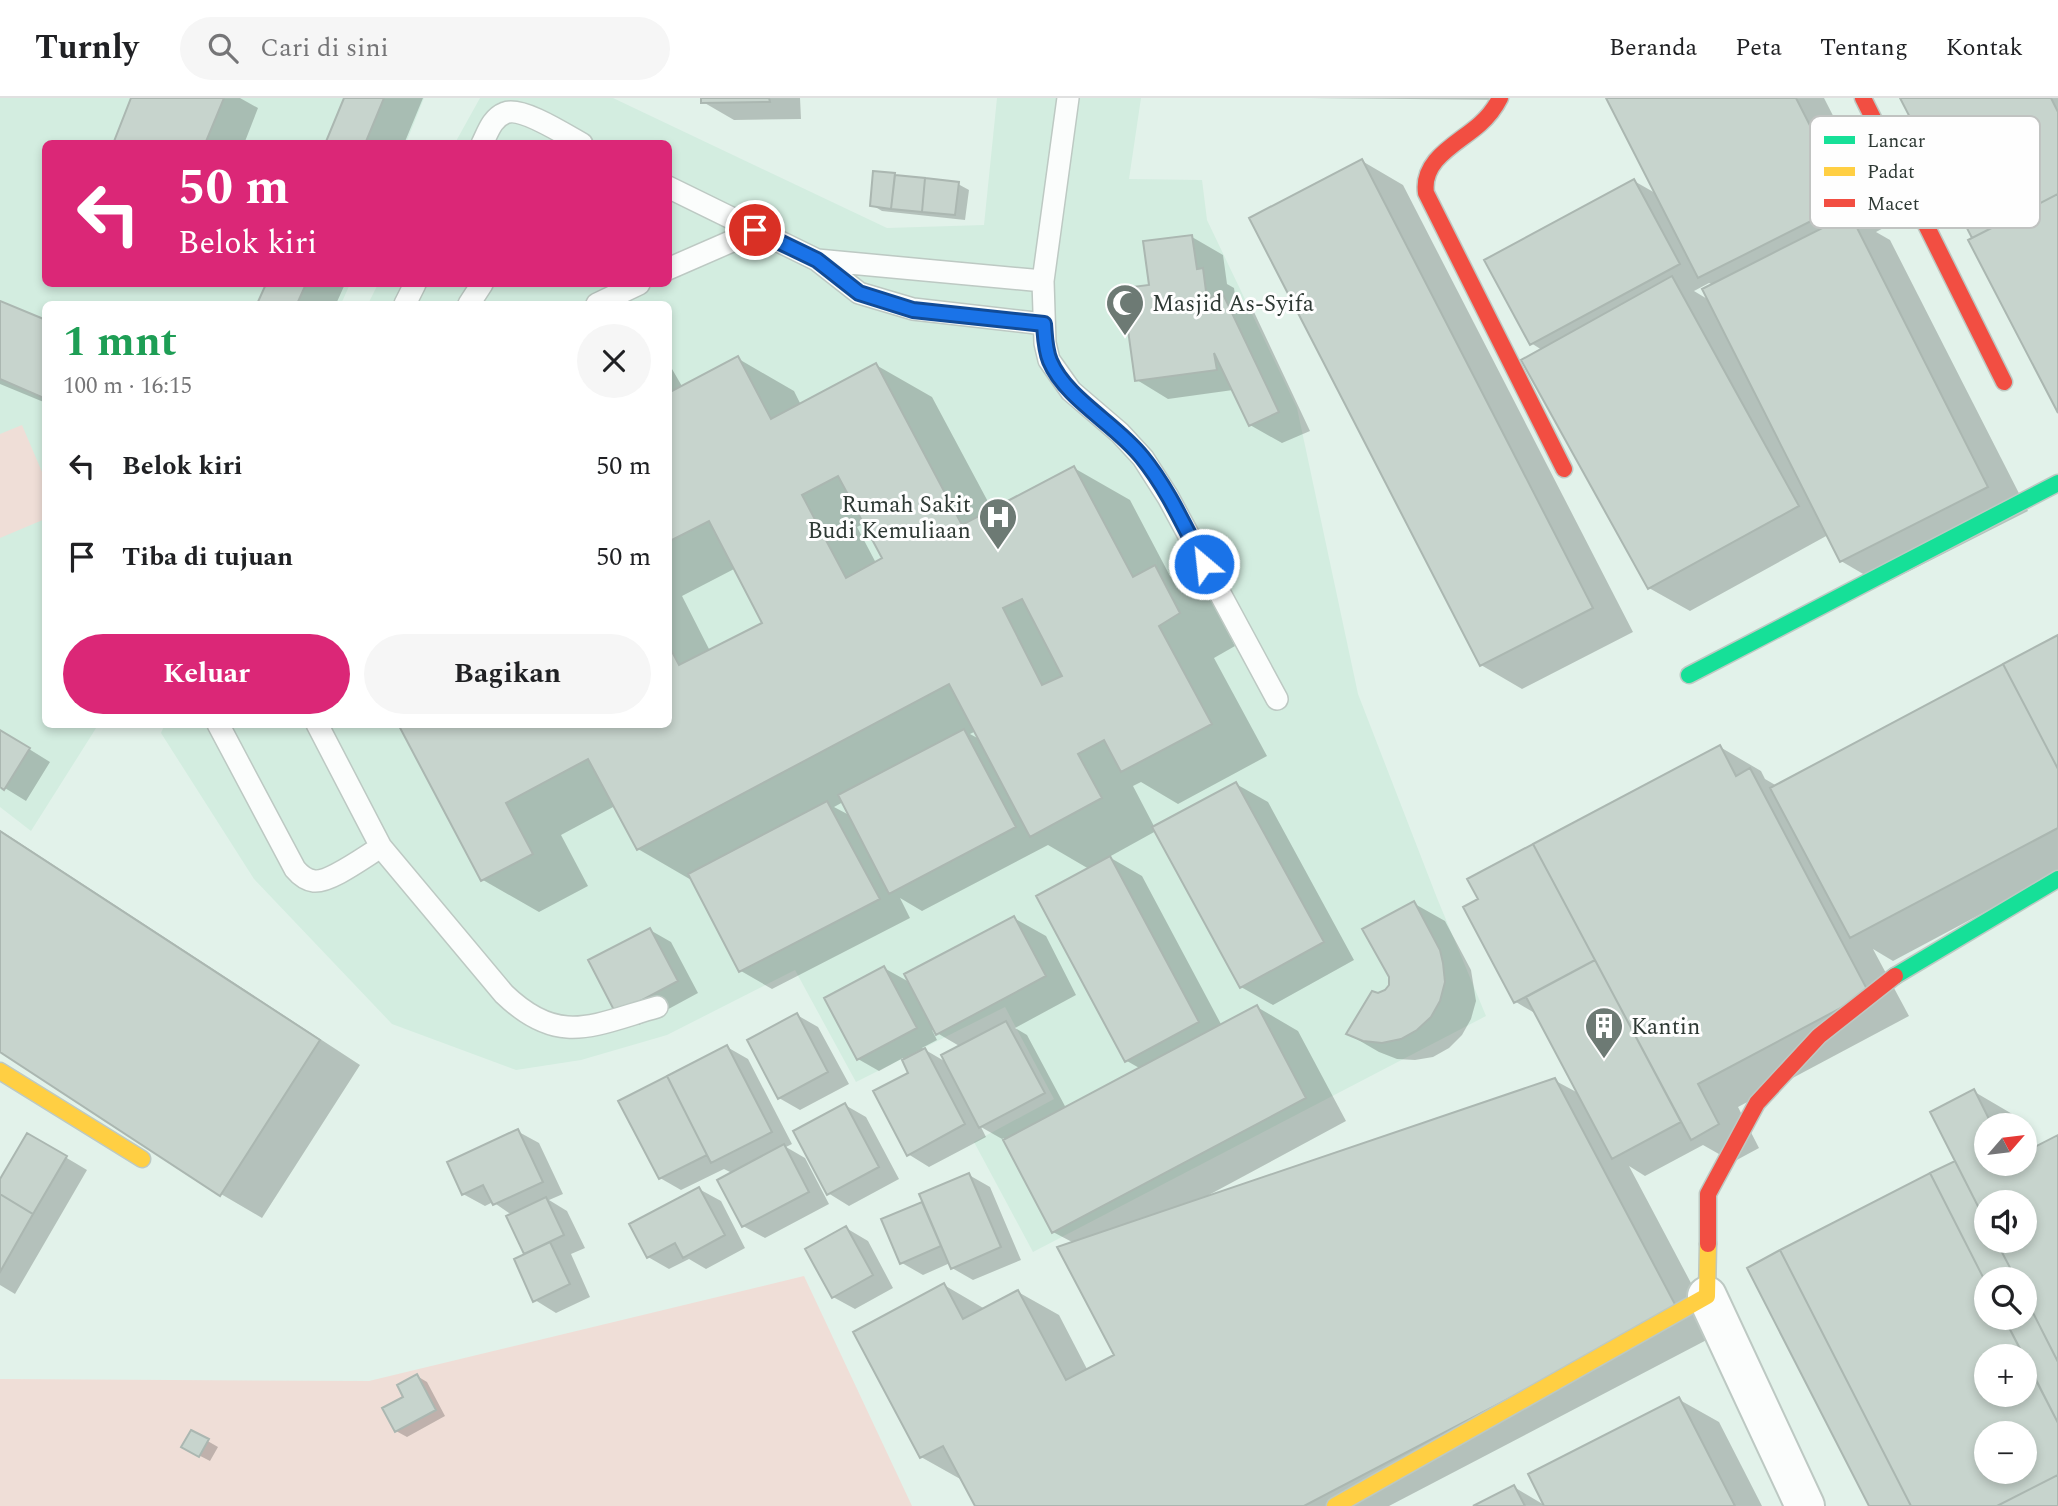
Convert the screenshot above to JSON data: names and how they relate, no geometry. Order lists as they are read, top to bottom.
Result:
{
  "places": {
    "mosque": ["Masjid As-Syifa"],
    "hospital": ["Rumah Sakit Budi Kemuliaan"],
    "building": ["Kantin"]
  },
  "legend": ["Lancar", "Padat", "Macet"],
  "north": "top right",
  "page": {
    "header": "Turnly",
    "search": "Cari di sini",
    "nav": [
      "Beranda",
      "Peta",
      "Tentang",
      "Kontak"
    ],
    "turn": ["50 m", "Belok kiri"],
    "heading": ["1 mnt", "100 m · 16:15"],
    "list": [
      {
        "name": "Belok kiri",
        "value": "50 m"
      },
      {
        "name": "Tiba di tujuan",
        "value": "50 m"
      }
    ],
    "buttons": ["Keluar", "Bagikan"],
    "map_buttons": ["+", "−"]
  }
}
